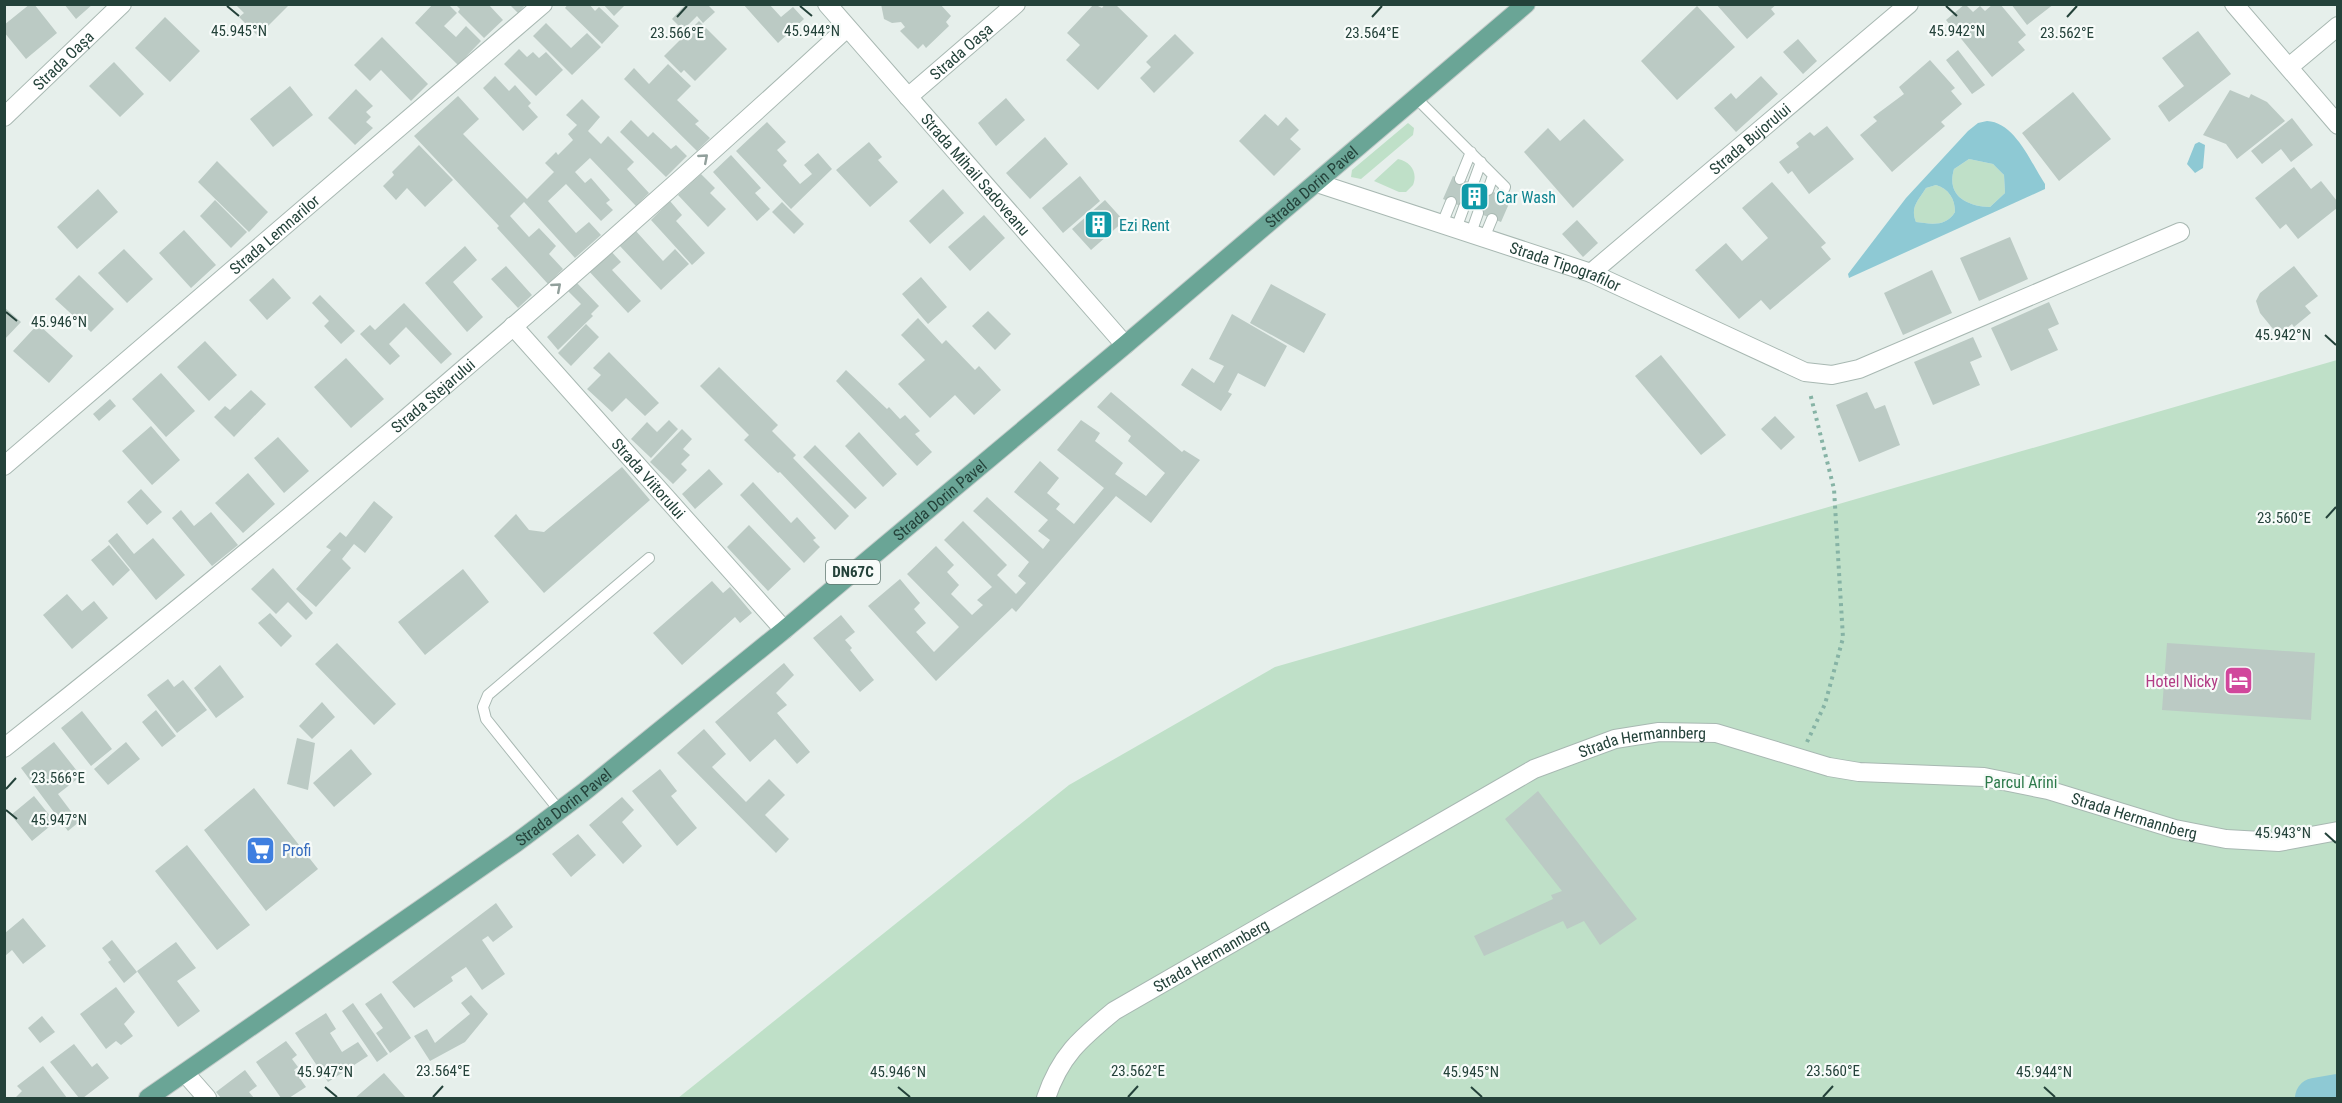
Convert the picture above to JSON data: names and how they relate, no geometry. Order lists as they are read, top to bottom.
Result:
{
  "streets": {
    "main road": ["Strada Dorin Pavel", "DN67C"],
    "street": [
      "Strada Oașa",
      "Strada Bujorului",
      "Strada Mihail Sadoveanu",
      "Strada Lemnarilor",
      "Strada Tipografilor",
      "Strada Stejarului",
      "Strada Viitorului",
      "Strada Hermannberg"
    ]
  },
  "crossings": [
    ["Strada Oașa", "Strada Mihail Sadoveanu"],
    ["Strada Bujorului", "Strada Tipografilor"],
    ["Strada Mihail Sadoveanu", "Strada Dorin Pavel"],
    ["Strada Mihail Sadoveanu", "Strada Stejarului"],
    ["Strada Dorin Pavel", "Strada Tipografilor"],
    ["Strada Dorin Pavel", "Strada Viitorului"],
    ["Strada Stejarului", "Strada Viitorului"]
  ],
  "one_way": ["Strada Stejarului"],
  "parks": ["Parcul Arini"],
  "places": {
    "building": ["Car Wash", "Ezi Rent"],
    "hotel": ["Hotel Nicky"],
    "supermarket": ["Profi"]
  },
  "coordinates": [
    "45.945°N",
    "45.944°N",
    "45.942°N",
    "23.566°E",
    "23.564°E",
    "23.562°E",
    "45.946°N",
    "23.560°E",
    "45.947°N",
    "45.943°N"
  ]
}
